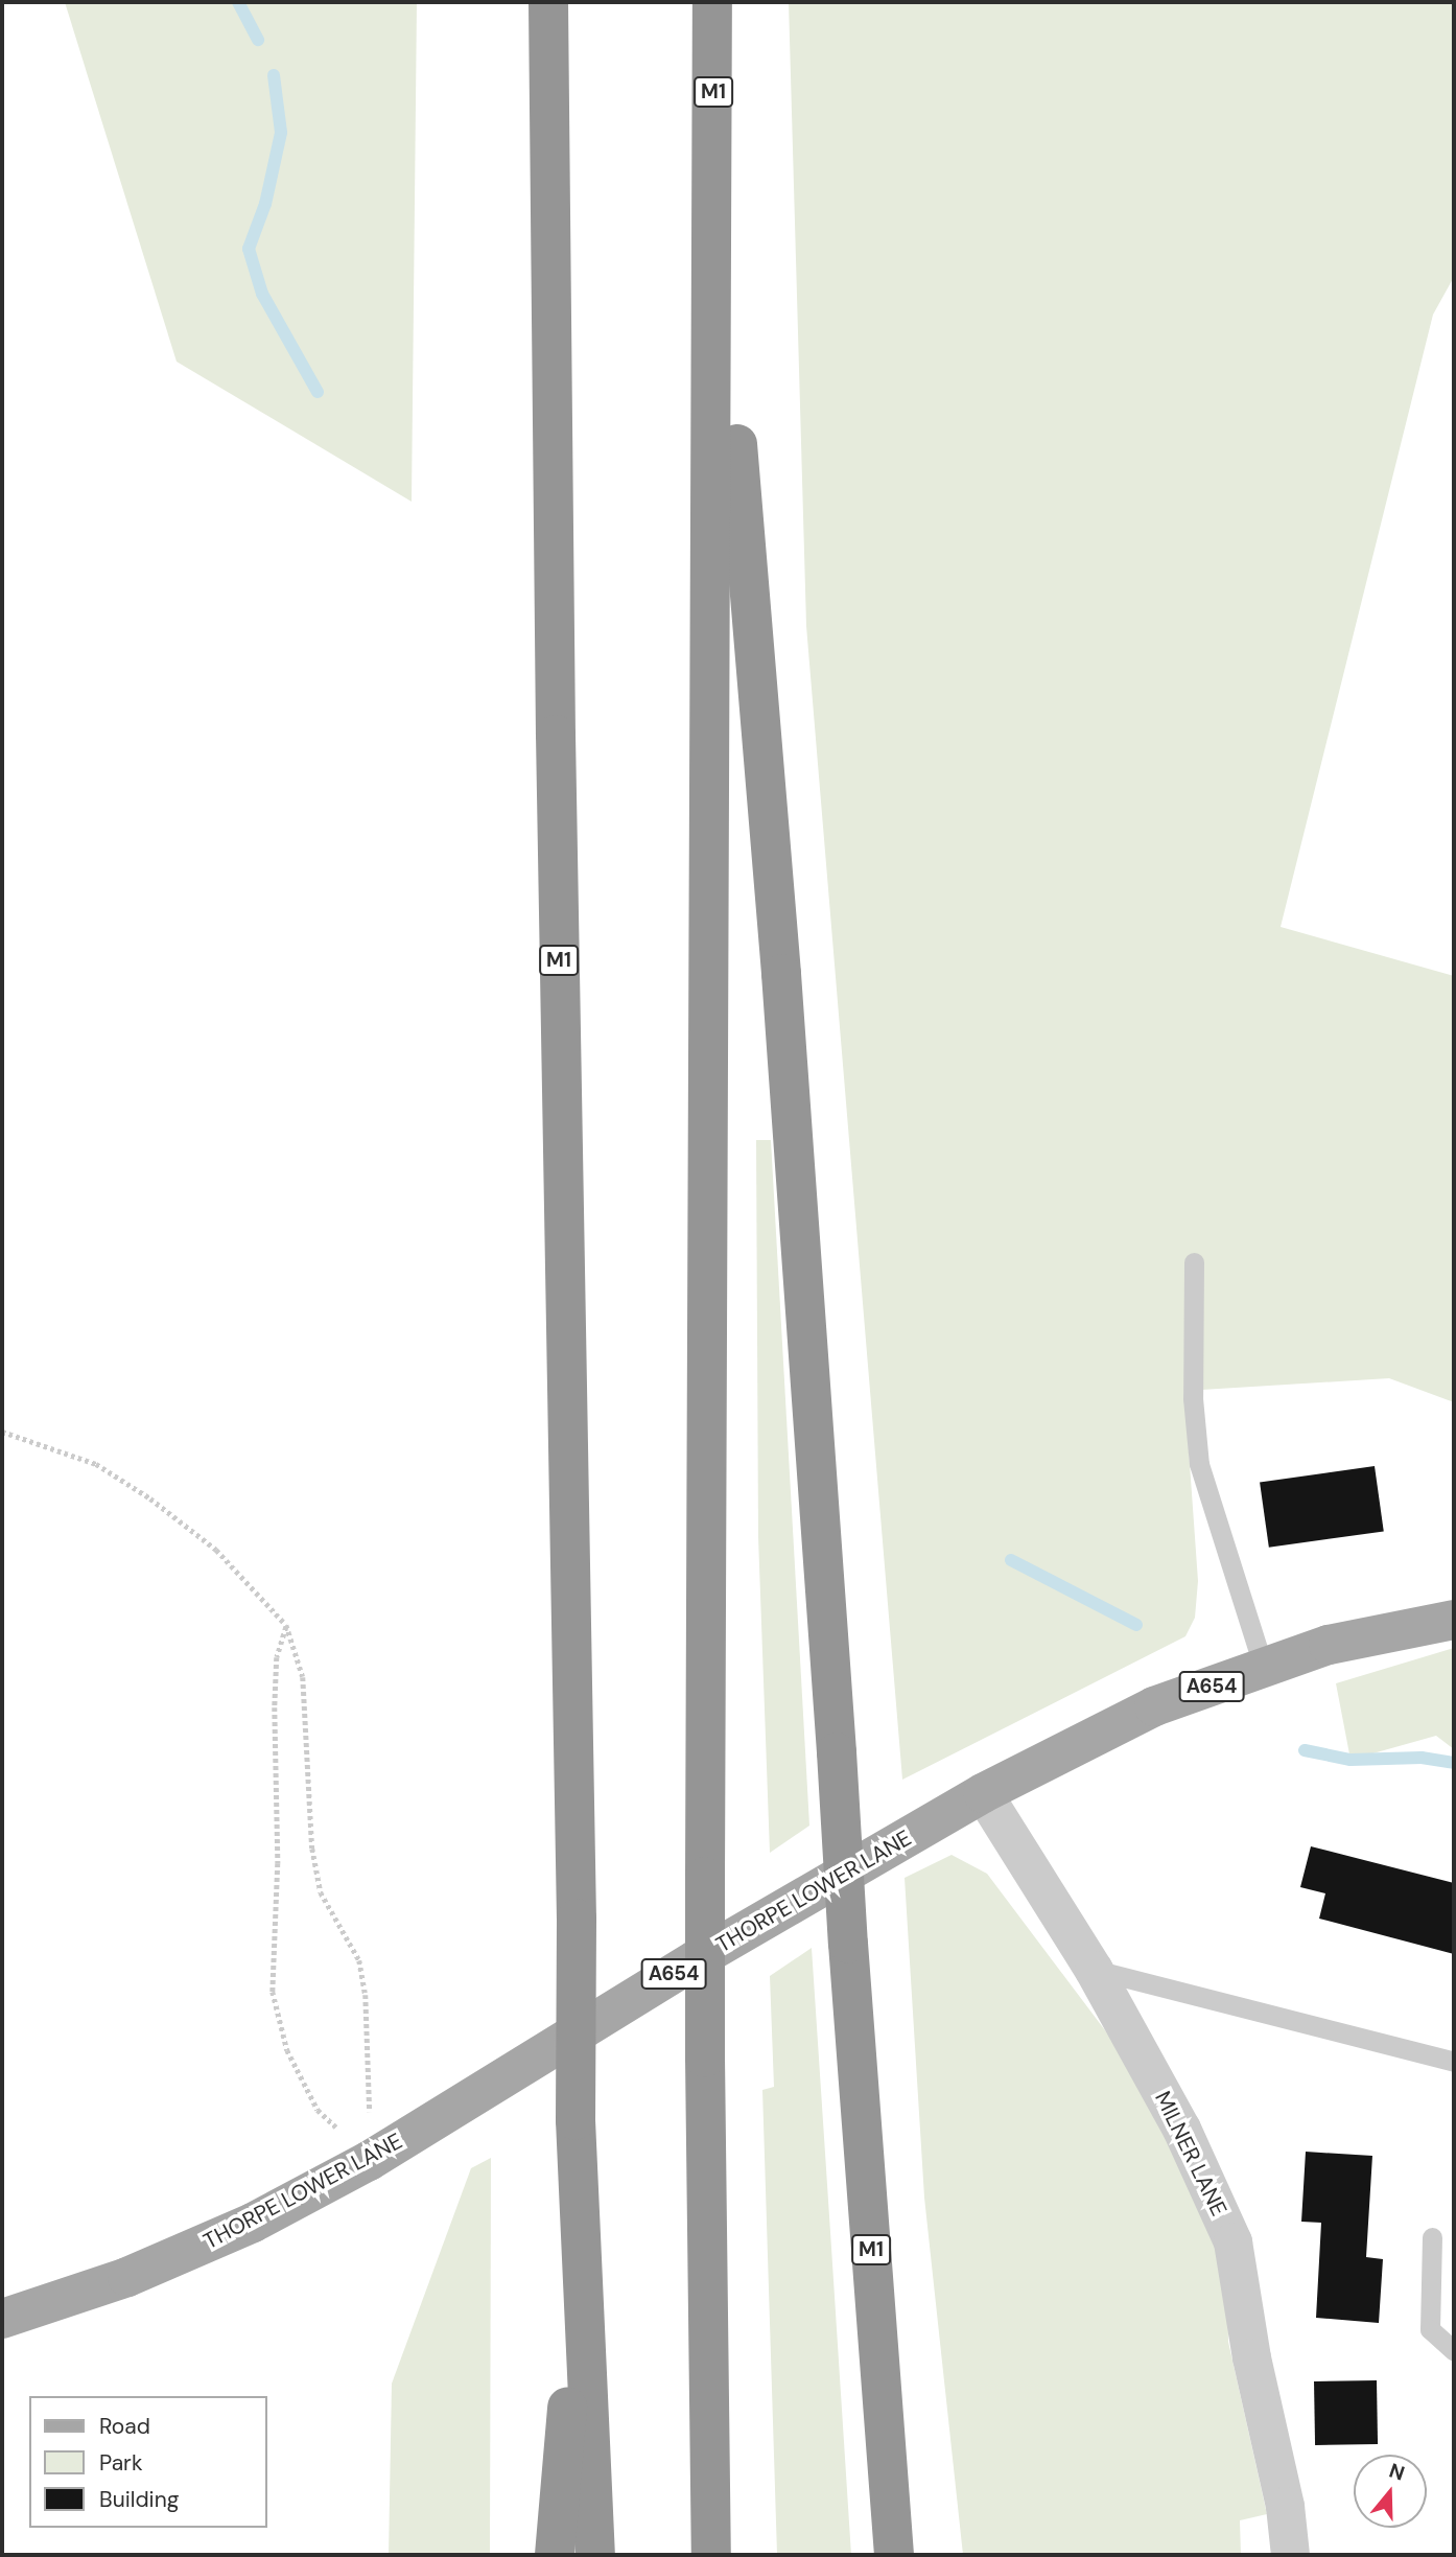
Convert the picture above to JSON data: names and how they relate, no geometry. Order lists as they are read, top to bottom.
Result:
{
  "streets": {
    "highway": ["M1"],
    "main road": ["A654", "THORPE LOWER LANE"],
    "street": ["MILNER LANE"]
  },
  "crossings": [
    ["THORPE LOWER LANE", "MILNER LANE"]
  ],
  "legend": ["Road", "Park", "Building"],
  "north": "top"
}
